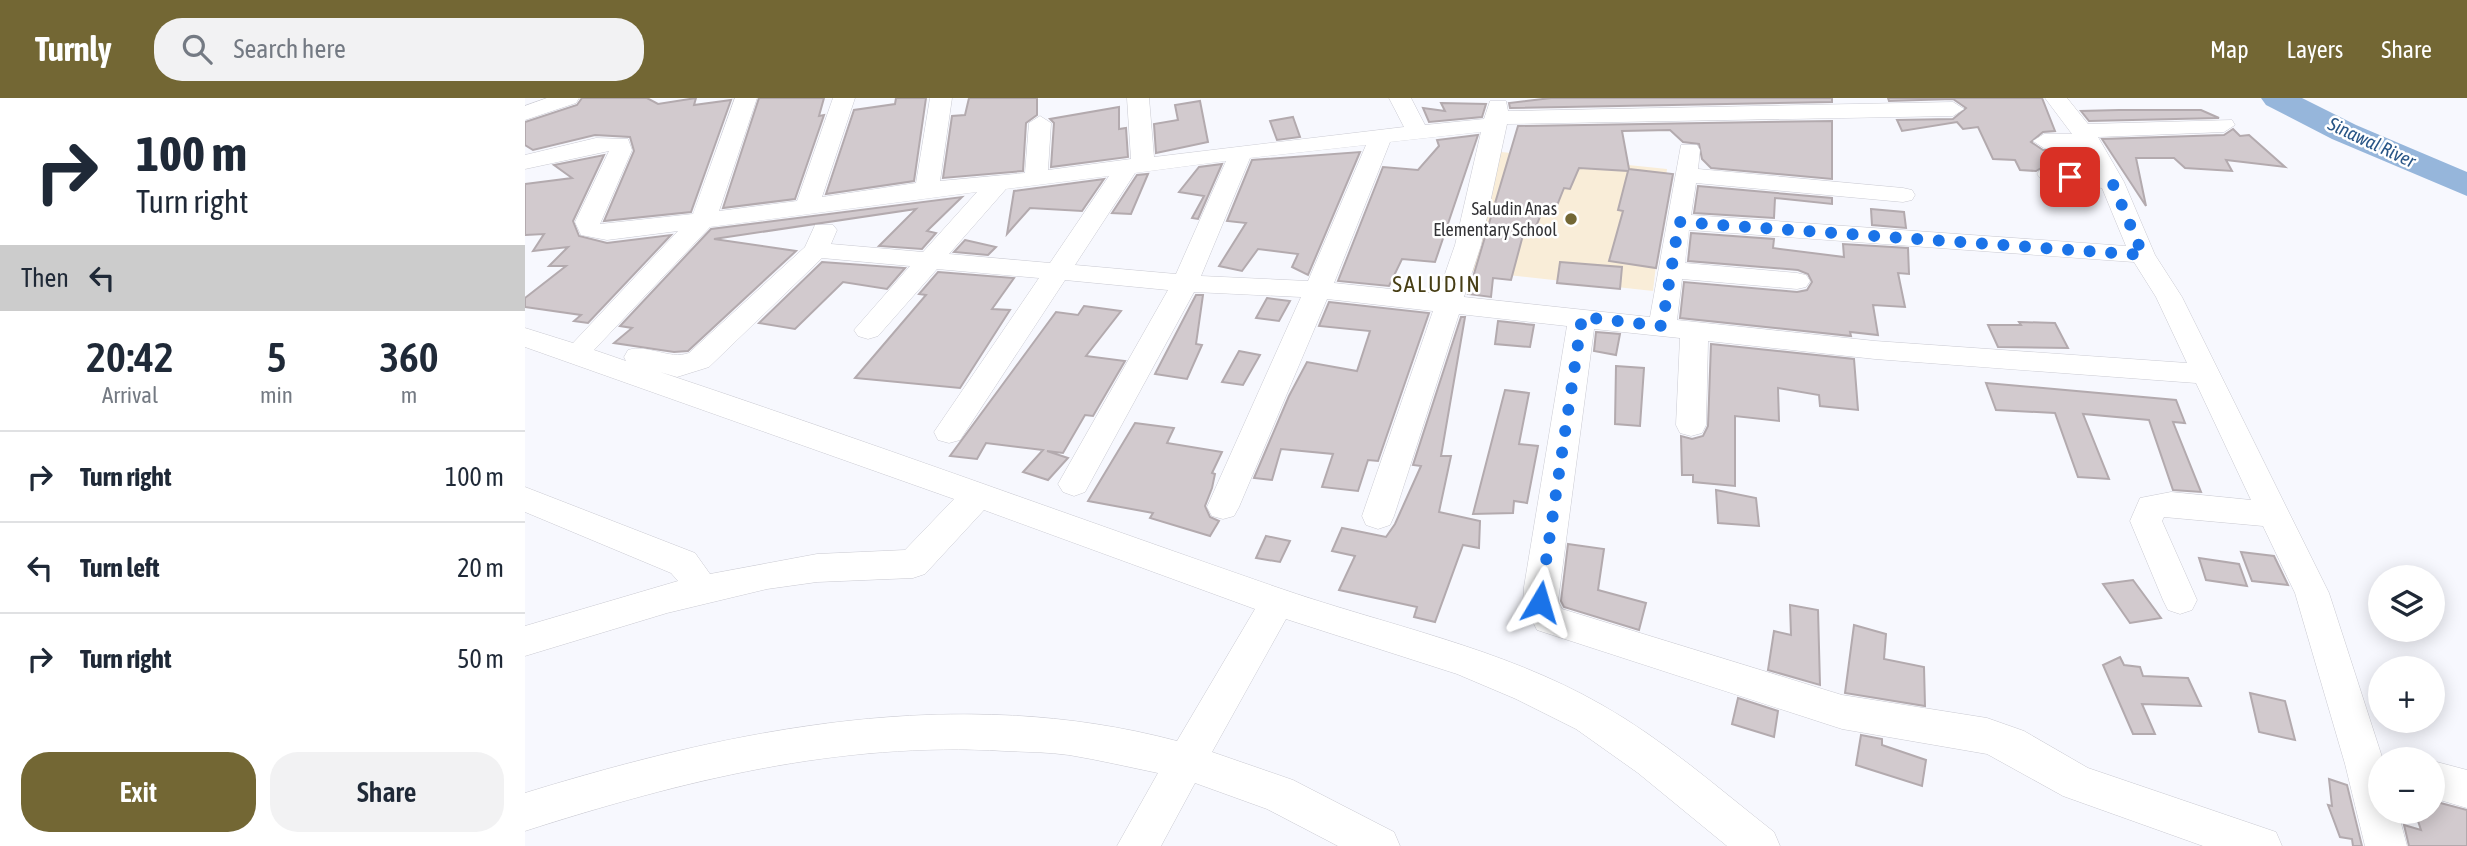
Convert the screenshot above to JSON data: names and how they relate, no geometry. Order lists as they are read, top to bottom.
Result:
{
  "districts": ["SALUDIN"],
  "water": ["Sinawal River"],
  "places": ["Saludin Anas Elementary School"],
  "page": {
    "header": "Turnly",
    "search": "Search here",
    "nav": ["Map", "Layers", "Share"],
    "turn": ["100 m", "Turn right"],
    "then": "Then",
    "eta": [
      "20:42",
      "Arrival",
      "5",
      "min",
      "360",
      "m"
    ],
    "list": [
      {
        "name": "Turn right",
        "value": "100 m"
      },
      {
        "name": "Turn left",
        "value": "20 m"
      },
      {
        "name": "Turn right",
        "value": "50 m"
      }
    ],
    "map_buttons": ["+", "−"],
    "buttons": ["Exit", "Share"]
  }
}
